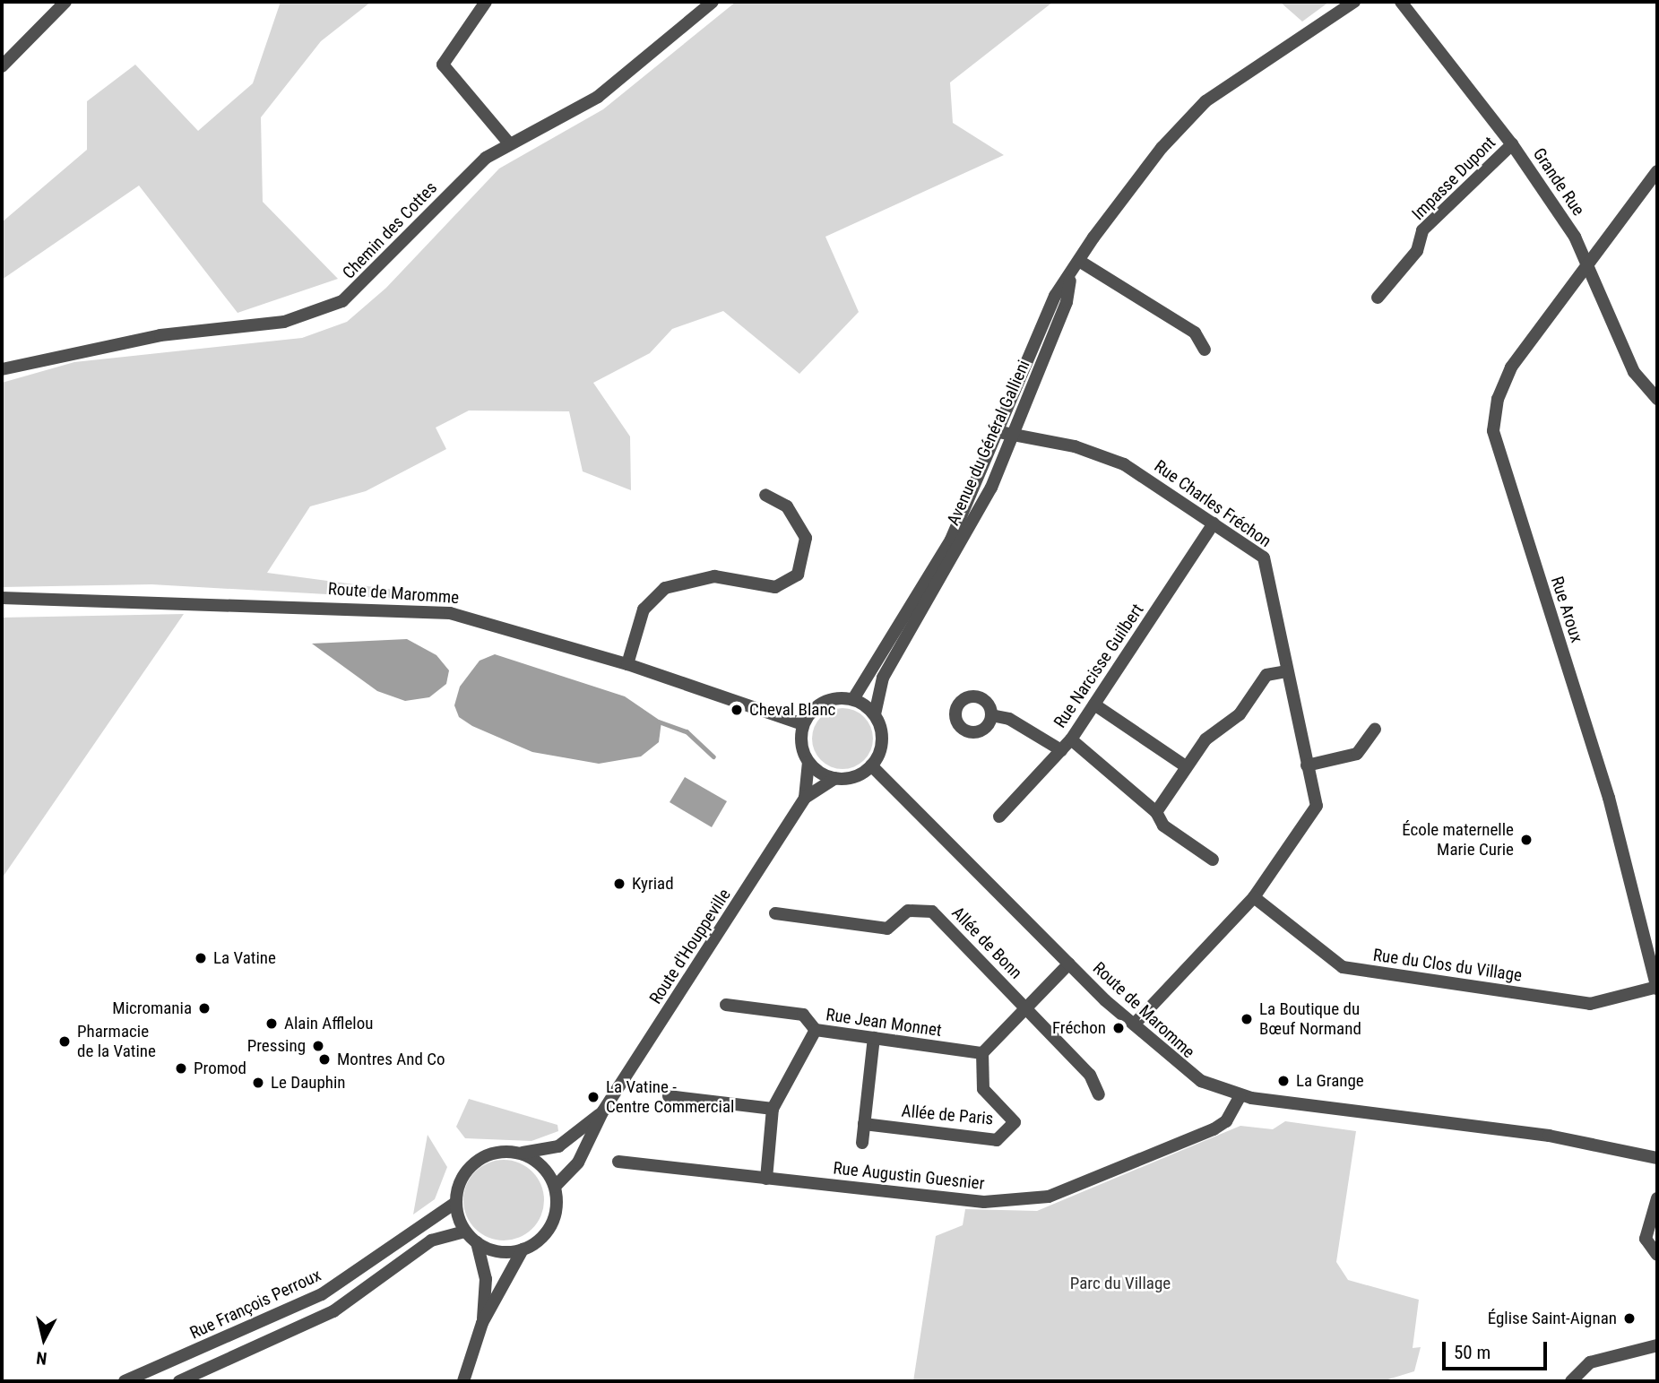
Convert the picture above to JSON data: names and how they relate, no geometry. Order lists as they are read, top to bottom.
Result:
{
  "streets": {
    "street": [
      "Impasse Dupont",
      "Grande Rue",
      "Chemin des Cottes",
      "Avenue du Général Gallieni",
      "Rue Charles Fréchon",
      "Route de Maromme",
      "Rue Aroux",
      "Rue Narcisse Guilbert",
      "Allée de Bonn",
      "Route d'Houppeville",
      "Rue du Clos du Village",
      "Rue Jean Monnet",
      "Allée de Paris",
      "Rue Augustin Guesnier",
      "Rue François Perroux"
    ]
  },
  "crossings": [
    ["Impasse Dupont", "Grande Rue"],
    ["Grande Rue", "Rue Aroux"],
    ["Avenue du Général Gallieni", "Rue Charles Fréchon"],
    ["Avenue du Général Gallieni", "Route de Maromme"],
    ["Avenue du Général Gallieni", "Route d'Houppeville"],
    ["Rue Charles Fréchon", "Route de Maromme"],
    ["Rue Charles Fréchon", "Rue Narcisse Guilbert"],
    ["Rue Charles Fréchon", "Rue du Clos du Village"],
    ["Route de Maromme", "Route d'Houppeville"],
    ["Route de Maromme", "Rue Augustin Guesnier"],
    ["Rue Aroux", "Rue du Clos du Village"],
    ["Route d'Houppeville", "Rue François Perroux"],
    ["Rue Jean Monnet", "Allée de Paris"],
    ["Rue Jean Monnet", "Rue Augustin Guesnier"]
  ],
  "parks": ["Parc du Village"],
  "places": [
    "Cheval Blanc",
    "École maternelle Marie Curie",
    "Kyriad",
    "La Vatine",
    "Micromania",
    "La Boutique du Bœuf Normand",
    "Alain Afflelou",
    "Fréchon",
    "Pharmacie de la Vatine",
    "Pressing",
    "Montres And Co",
    "Promod",
    "La Grange",
    "Le Dauphin",
    "La Vatine - Centre Commercial",
    "Église Saint-Aignan"
  ],
  "scale_bar": "50 m",
  "north": "bottom"
}
